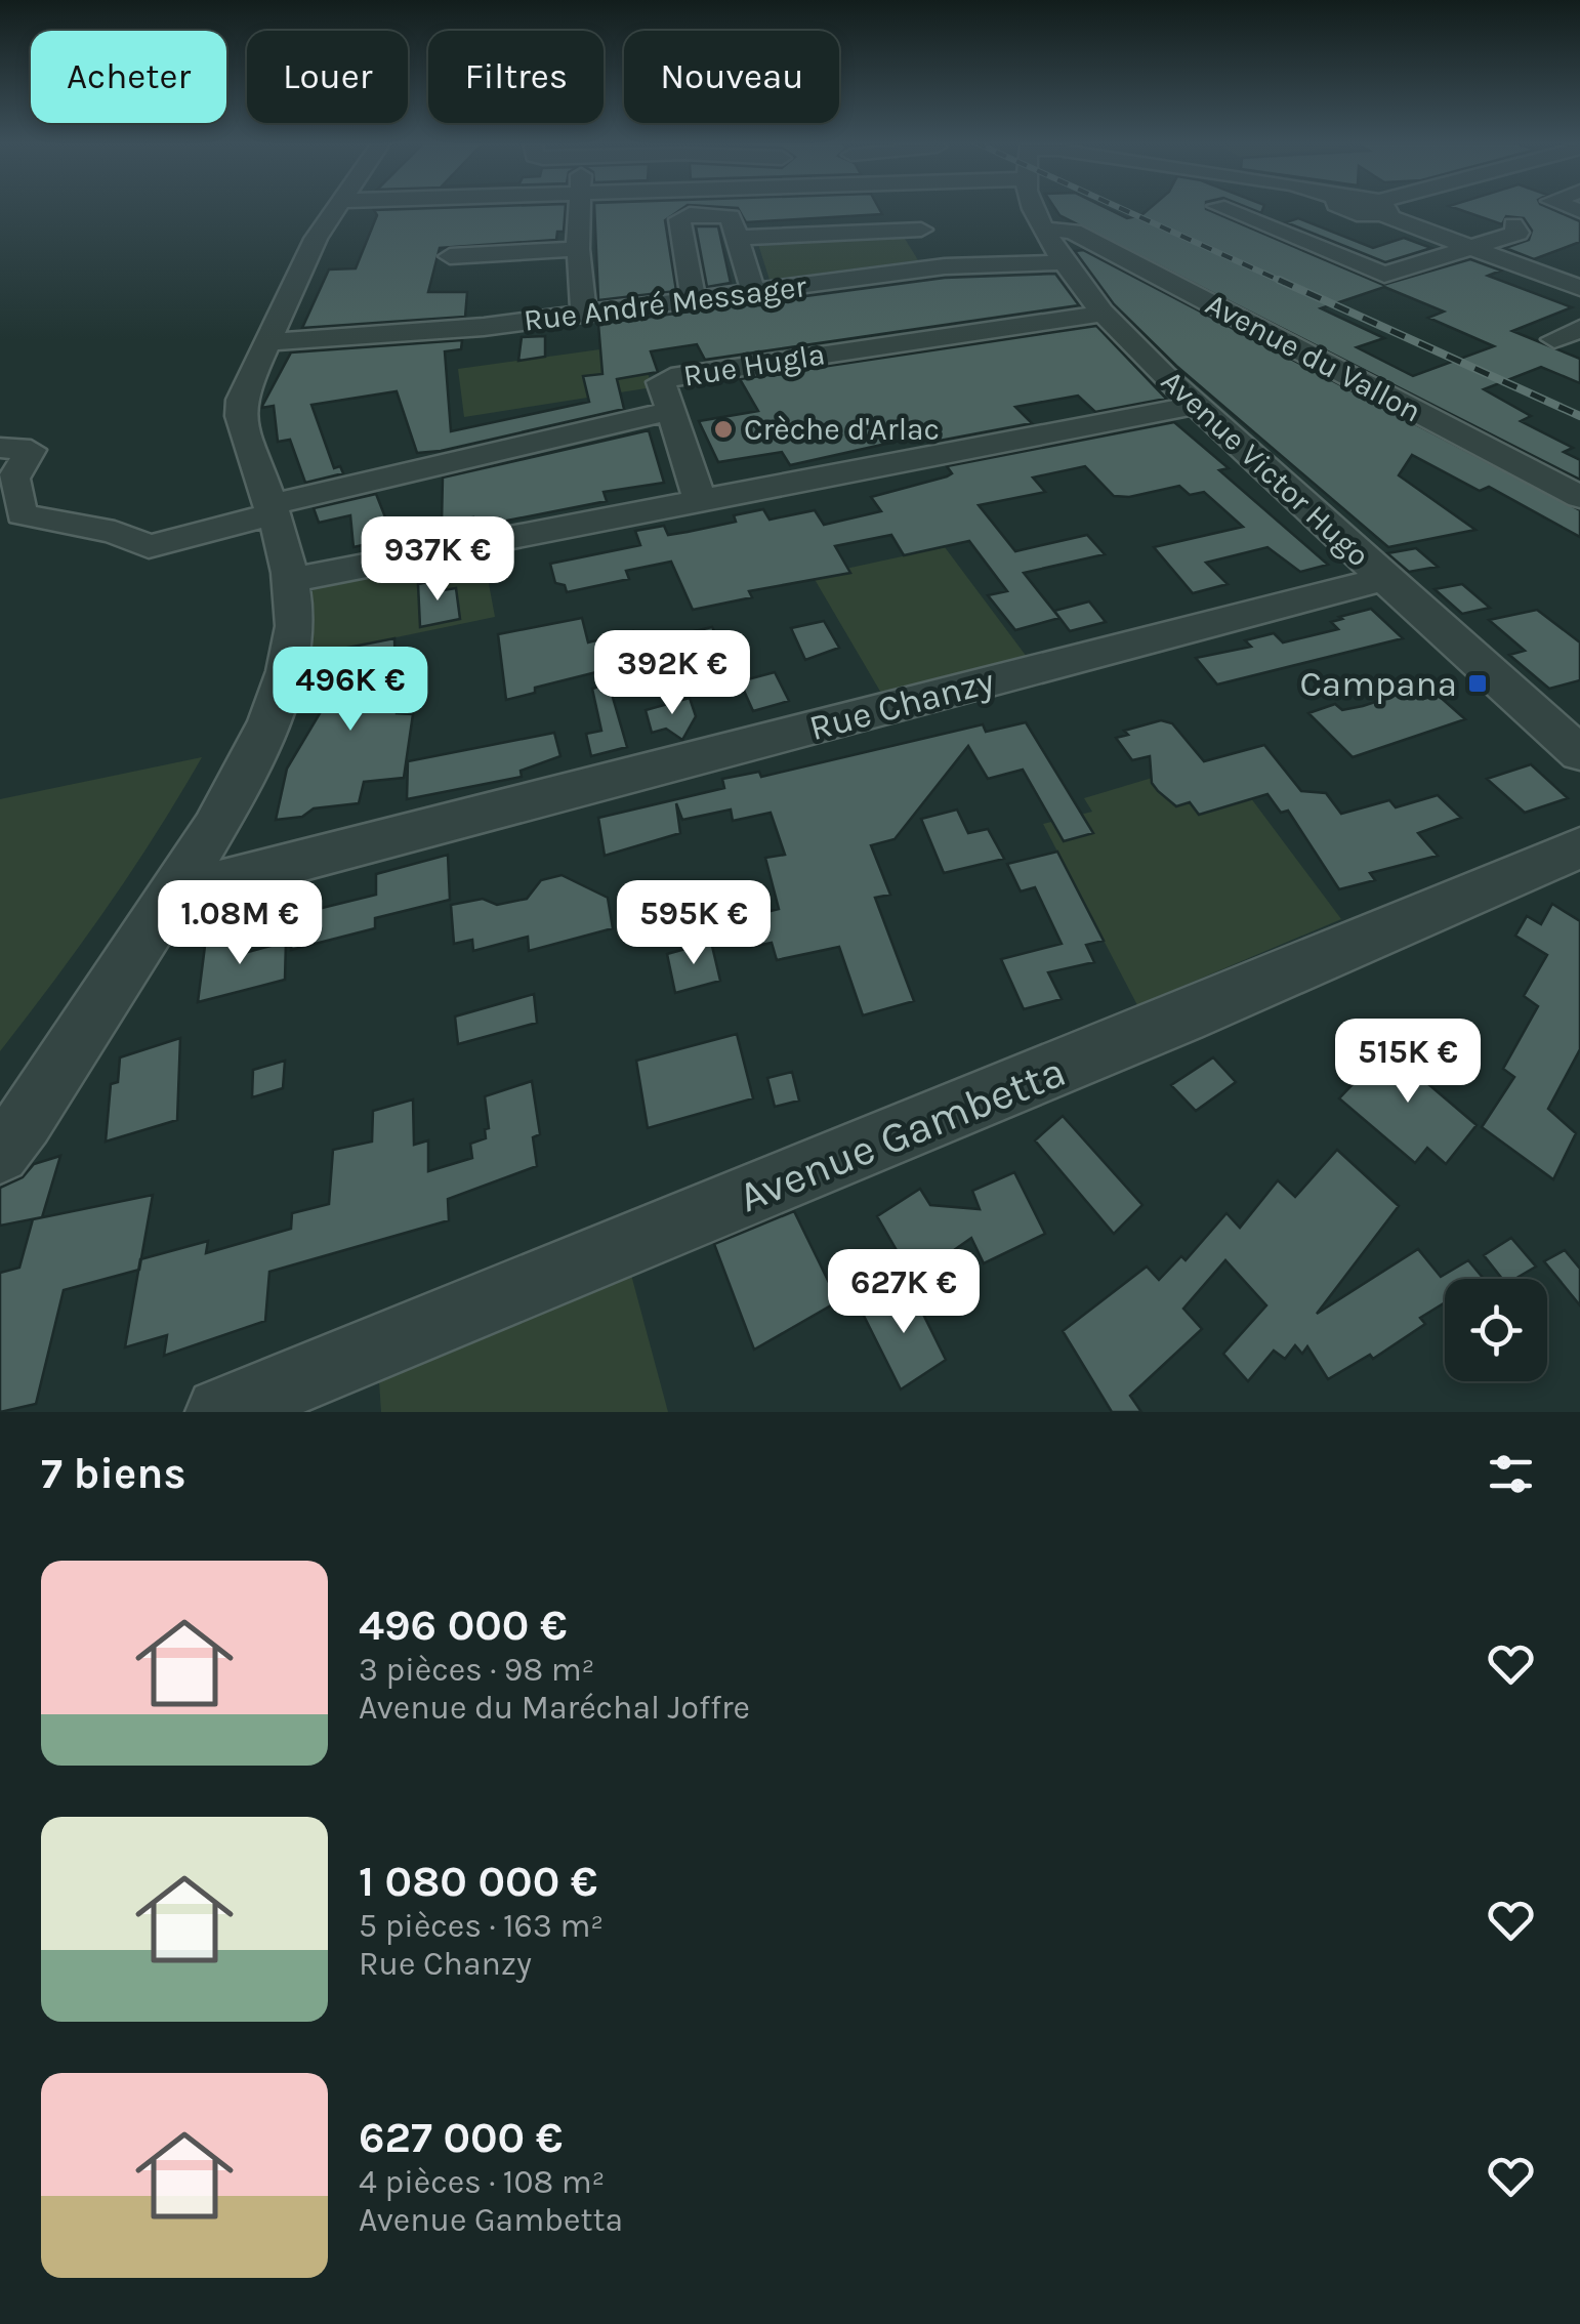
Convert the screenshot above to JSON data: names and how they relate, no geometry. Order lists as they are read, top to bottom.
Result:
{
  "streets": {
    "street": [
      "Rue André Messager",
      "Avenue du Vallon",
      "Rue Hugla",
      "Avenue Victor Hugo",
      "Rue Chanzy",
      "Avenue Gambetta"
    ]
  },
  "crossings": [
    ["Rue André Messager", "Avenue Victor Hugo"],
    ["Avenue du Vallon", "Avenue Victor Hugo"],
    ["Rue Hugla", "Avenue Victor Hugo"],
    ["Avenue Victor Hugo", "Rue Chanzy"]
  ],
  "places": {
    "other": ["Crèche d'Arlac"],
    "transit": ["Campana"]
  },
  "page": {
    "chip": [
      "Acheter",
      "Louer",
      "Filtres",
      "Nouveau"
    ],
    "price": [
      "937K €",
      "392K €",
      "496K €",
      "1.08M €",
      "595K €",
      "515K €",
      "627K €"
    ],
    "heading": "7 biens",
    "list": [
      {
        "name": "496 000 €",
        "note": "3 pièces · 98 m² · Avenue du Maréchal Joffre"
      },
      {
        "name": "1 080 000 €",
        "note": "5 pièces · 163 m² · Rue Chanzy"
      },
      {
        "name": "627 000 €",
        "note": "4 pièces · 108 m² · Avenue Gambetta"
      }
    ]
  }
}
